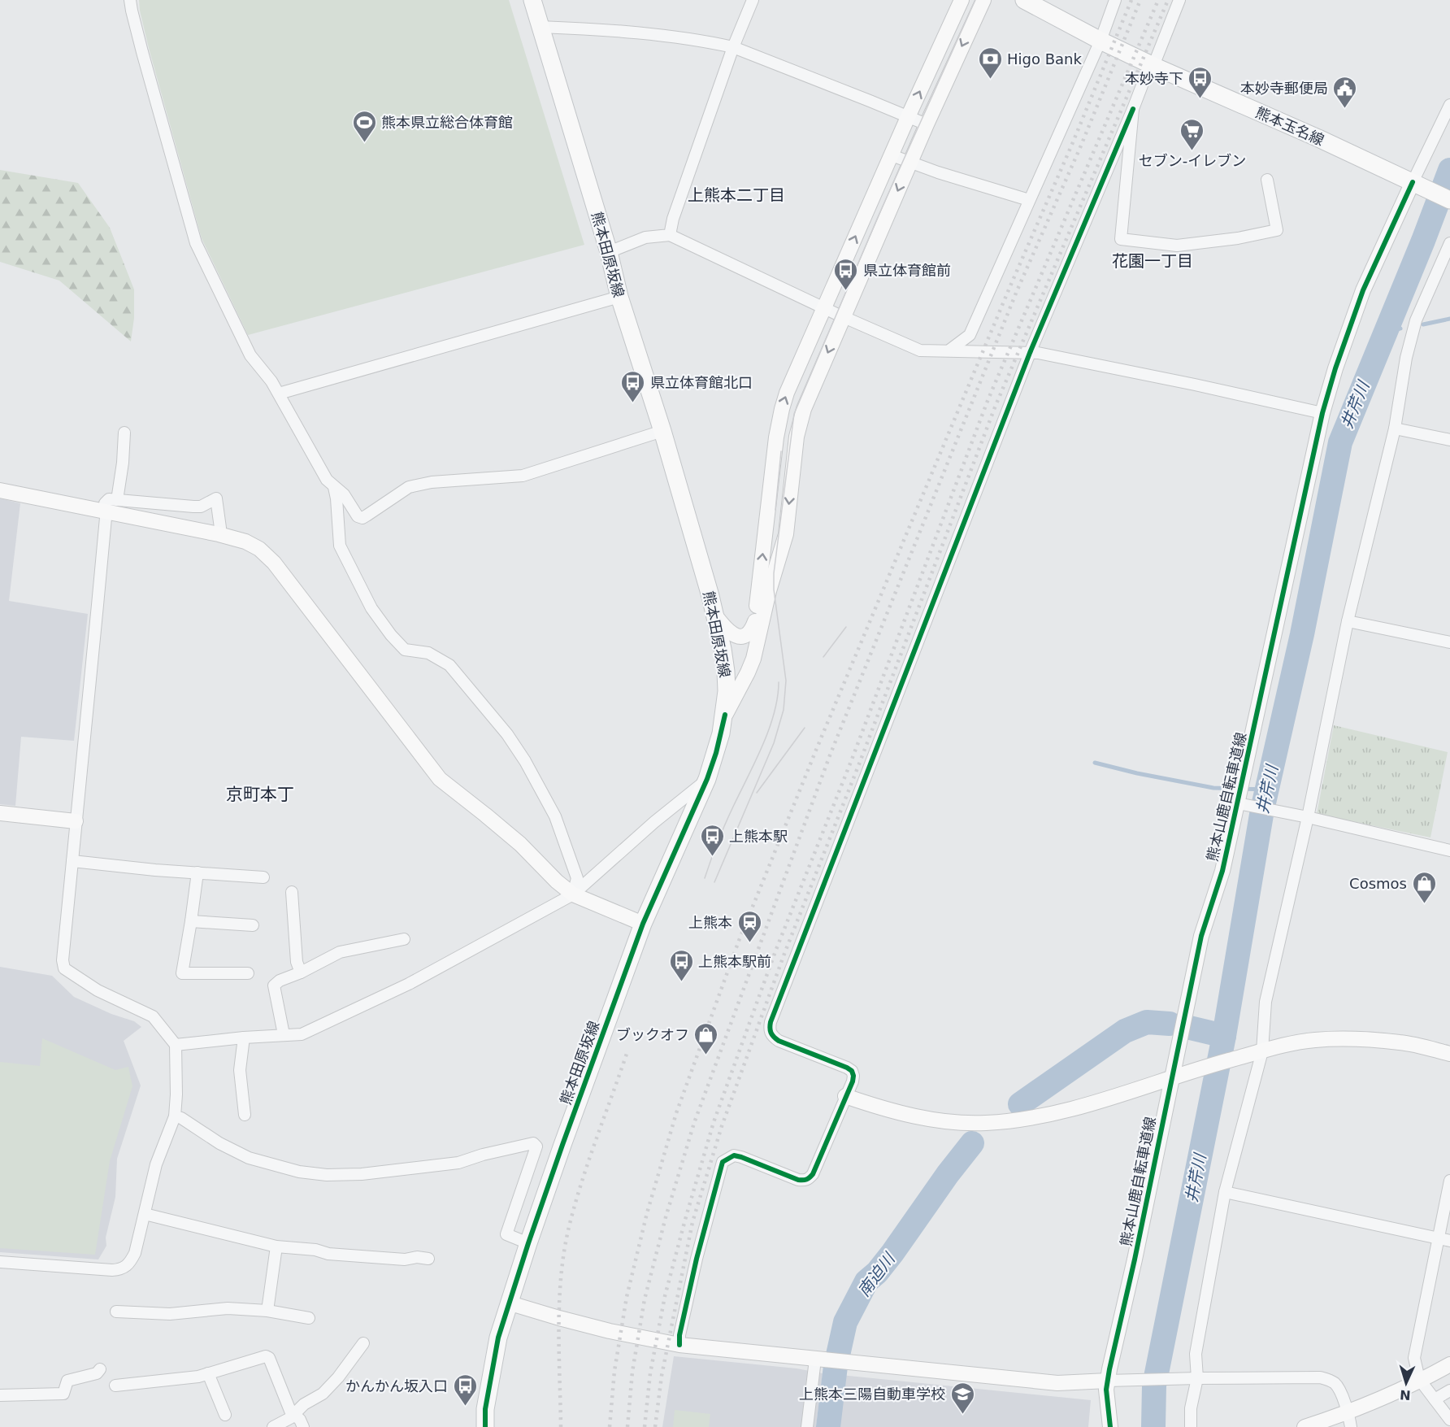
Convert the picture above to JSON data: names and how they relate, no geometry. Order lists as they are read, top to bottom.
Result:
{
  "streets": {
    "main road": ["熊本玉名線", "熊本田原坂線"],
    "street": ["熊本山鹿自転車道線"]
  },
  "crossings": [
    ["熊本玉名線", "熊本山鹿自転車道線"]
  ],
  "districts": ["上熊本二丁目", "花園一丁目", "京町本丁"],
  "water": ["井芹川", "南迫川"],
  "places": {
    "bank": ["Higo Bank"],
    "bus stop": [
      "本妙寺下",
      "県立体育館前",
      "県立体育館北口",
      "上熊本駅",
      "上熊本駅前",
      "かんかん坂入口"
    ],
    "public building": ["本妙寺郵便局"],
    "sports": ["熊本県立総合体育館"],
    "supermarket": ["セブン-イレブン"],
    "shop": ["Cosmos", "ブックオフ"],
    "station": ["上熊本"],
    "school or university": ["上熊本三陽自動車学校"]
  },
  "north": "bottom"
}
